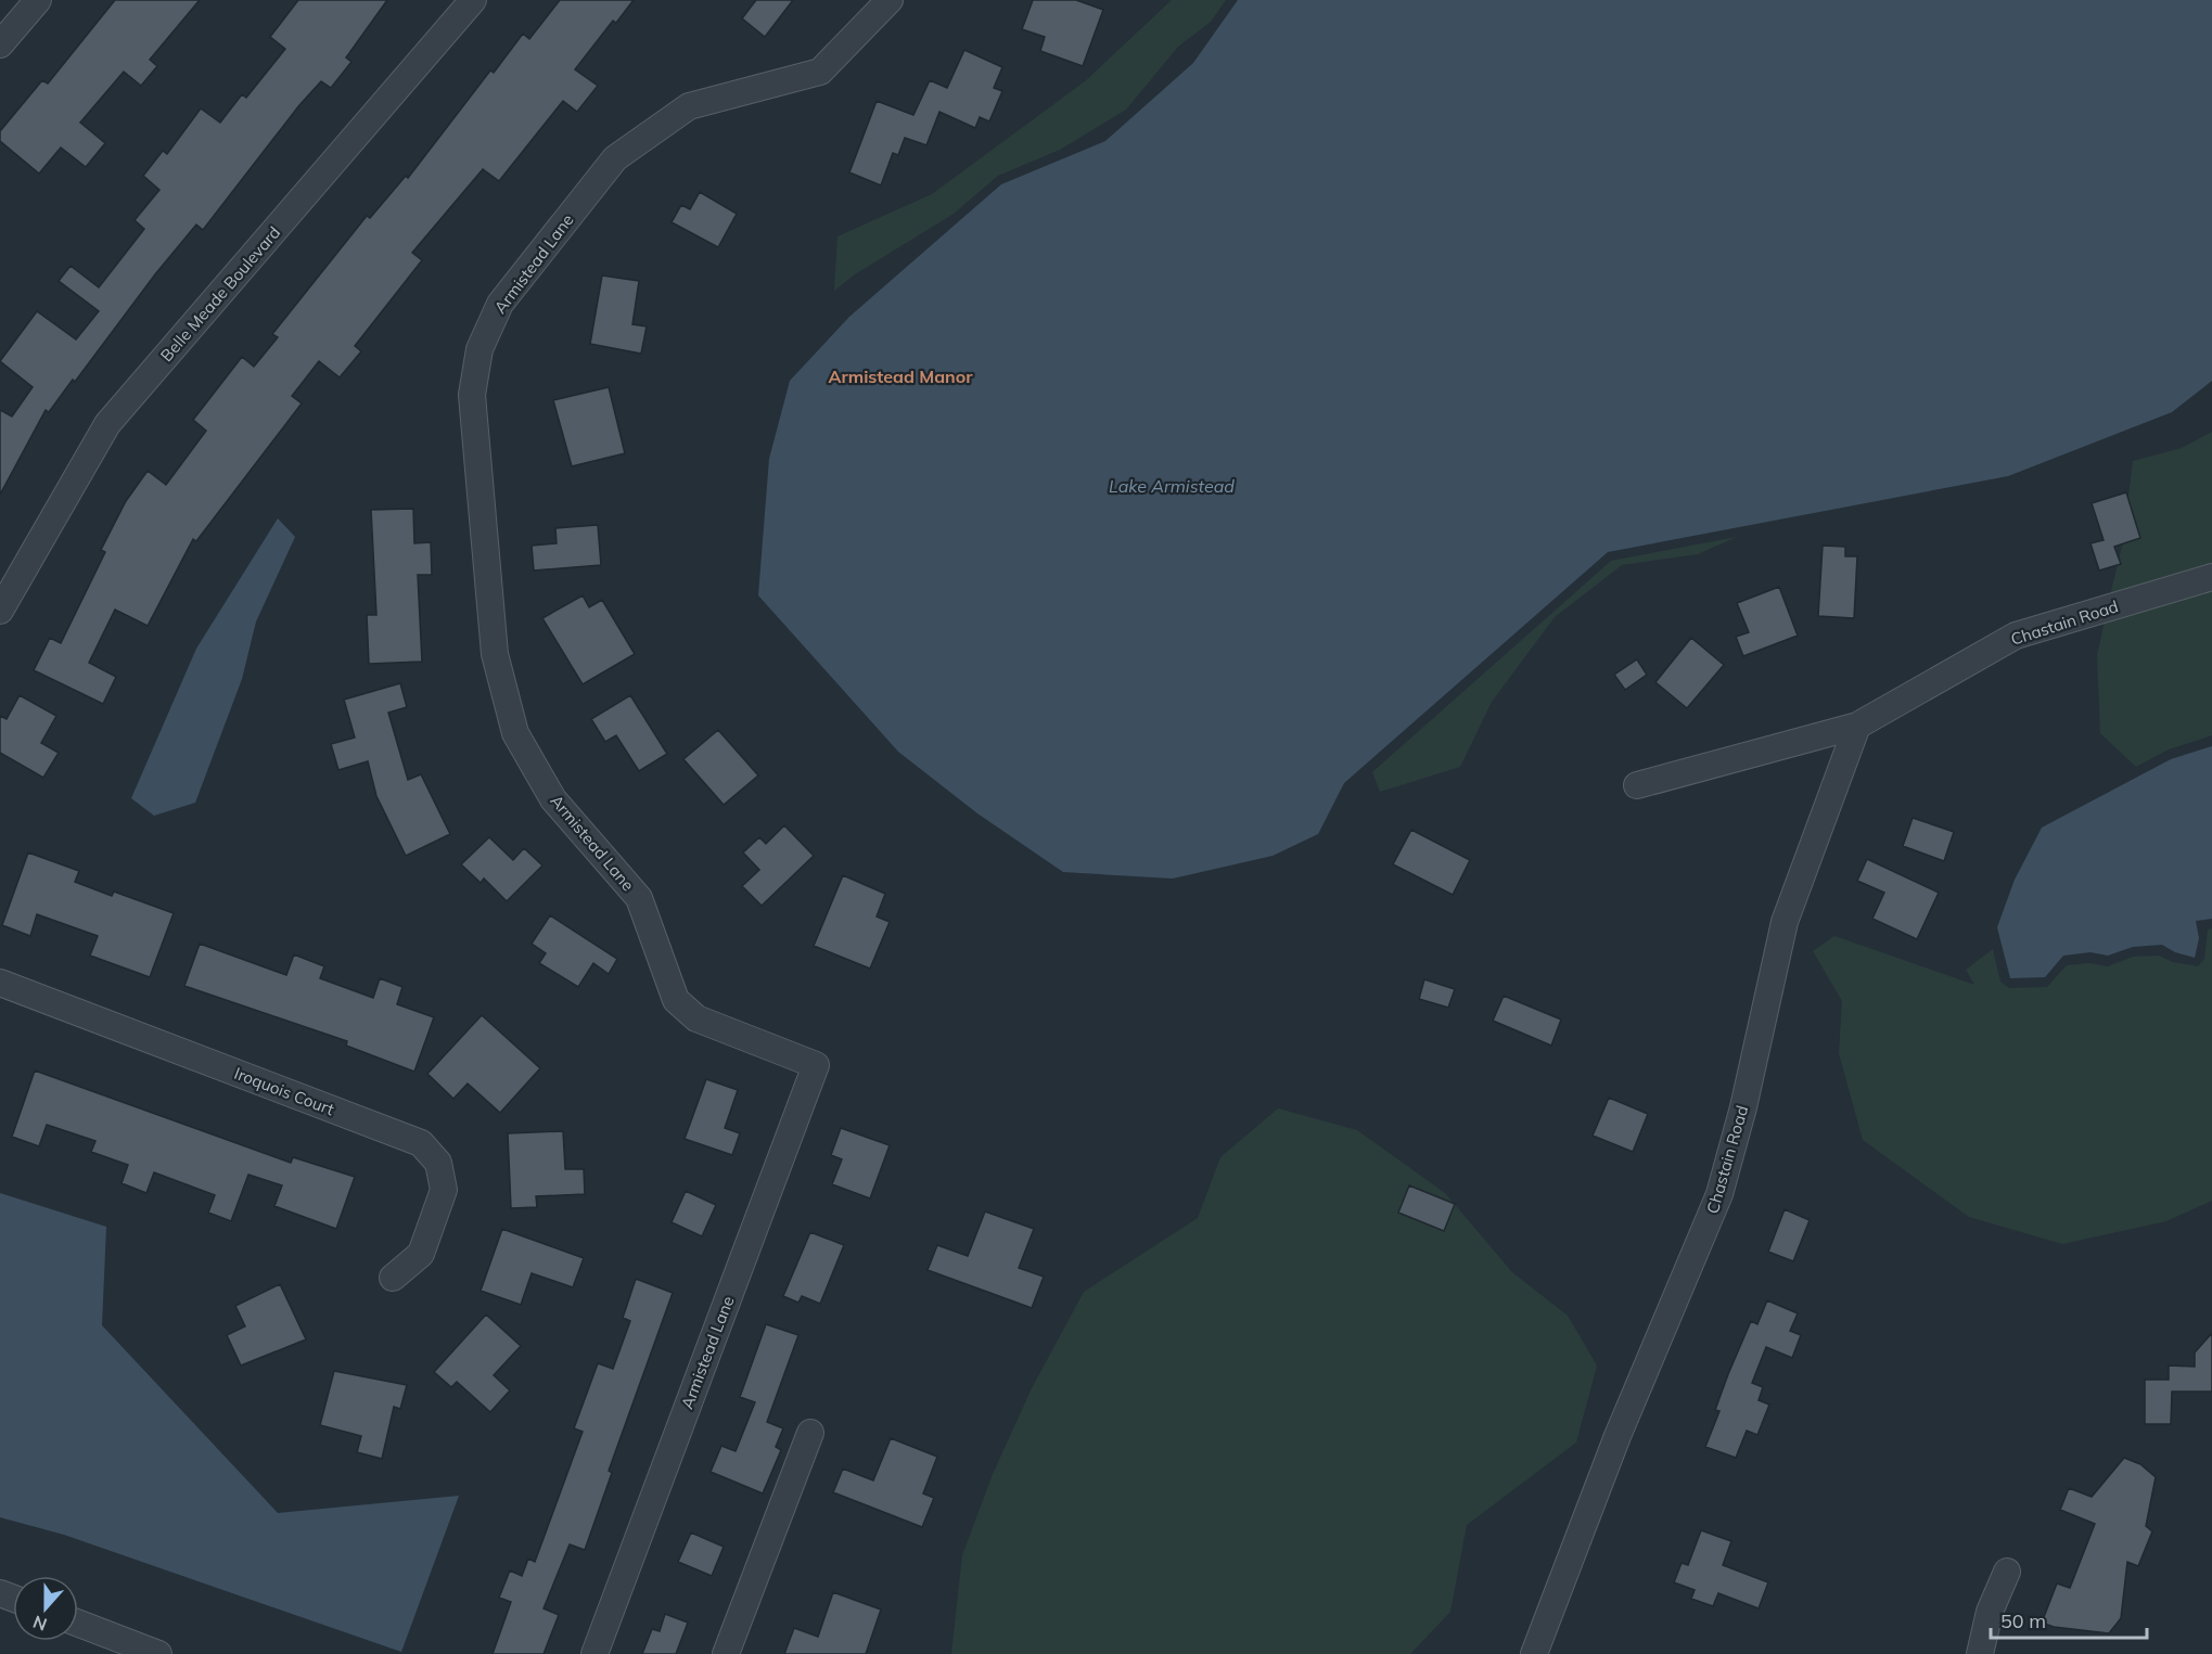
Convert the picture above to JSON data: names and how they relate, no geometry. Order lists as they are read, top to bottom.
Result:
{
  "streets": {
    "street": [
      "Armistead Lane",
      "Belle Meade Boulevard",
      "Chastain Road",
      "Iroquois Court"
    ]
  },
  "districts": ["Armistead Manor"],
  "water": ["Lake Armistead"],
  "scale_bar": "50 m",
  "north": "bottom"
}
